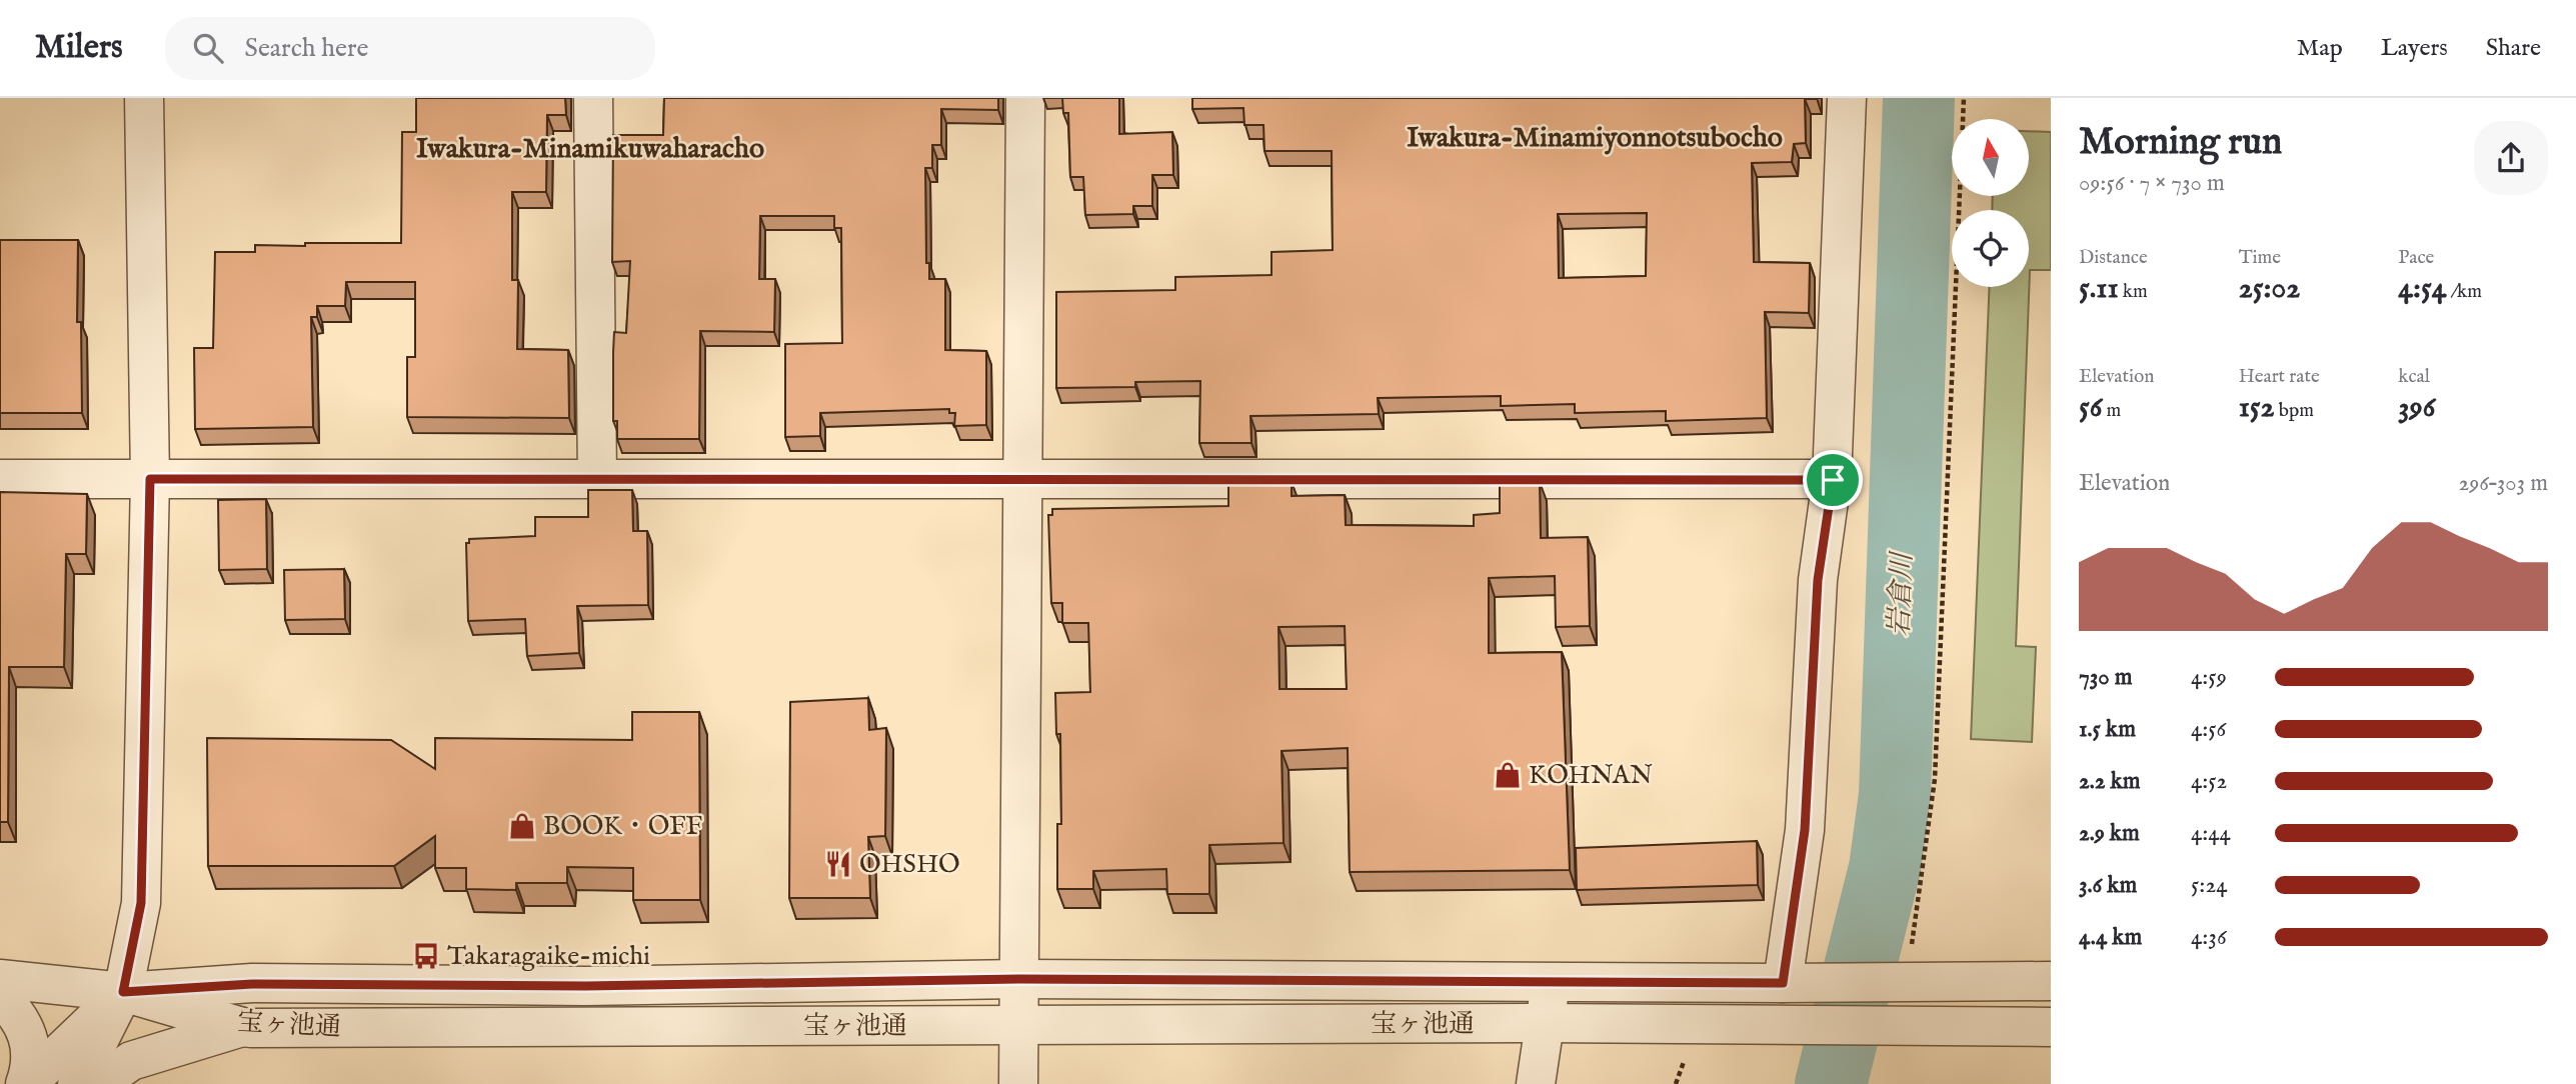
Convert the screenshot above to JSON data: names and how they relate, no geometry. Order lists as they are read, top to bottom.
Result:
{
  "streets": {
    "street": ["宝ヶ池通"]
  },
  "districts": ["Iwakura-Minamiyonnotsubocho", "Iwakura-Minamikuwaharacho"],
  "water": ["岩倉川"],
  "places": {
    "shop": ["KOHNAN", "BOOK・OFF"],
    "restaurant": ["OHSHO"],
    "bus stop": ["Takaragaike-michi"]
  },
  "north": "top",
  "page": {
    "header": "Milers",
    "search": "Search here",
    "nav": ["Map", "Layers", "Share"],
    "heading": ["Morning run", "09:56 · 7 × 730 m"],
    "stats": [
      ["Distance", "5.11 km"],
      ["Time", "25:02"],
      ["Pace", "4:54 /km"],
      ["Elevation", "56 m"],
      ["Heart rate", "152 bpm"],
      ["kcal", "396"]
    ],
    "chart": ["Elevation", "296–303 m"],
    "list": [
      {
        "name": "730 m",
        "note": "4:59"
      },
      {
        "name": "1.5 km",
        "note": "4:56"
      },
      {
        "name": "2.2 km",
        "note": "4:52"
      },
      {
        "name": "2.9 km",
        "note": "4:44"
      },
      {
        "name": "3.6 km",
        "note": "5:24"
      },
      {
        "name": "4.4 km",
        "note": "4:36"
      }
    ]
  }
}
